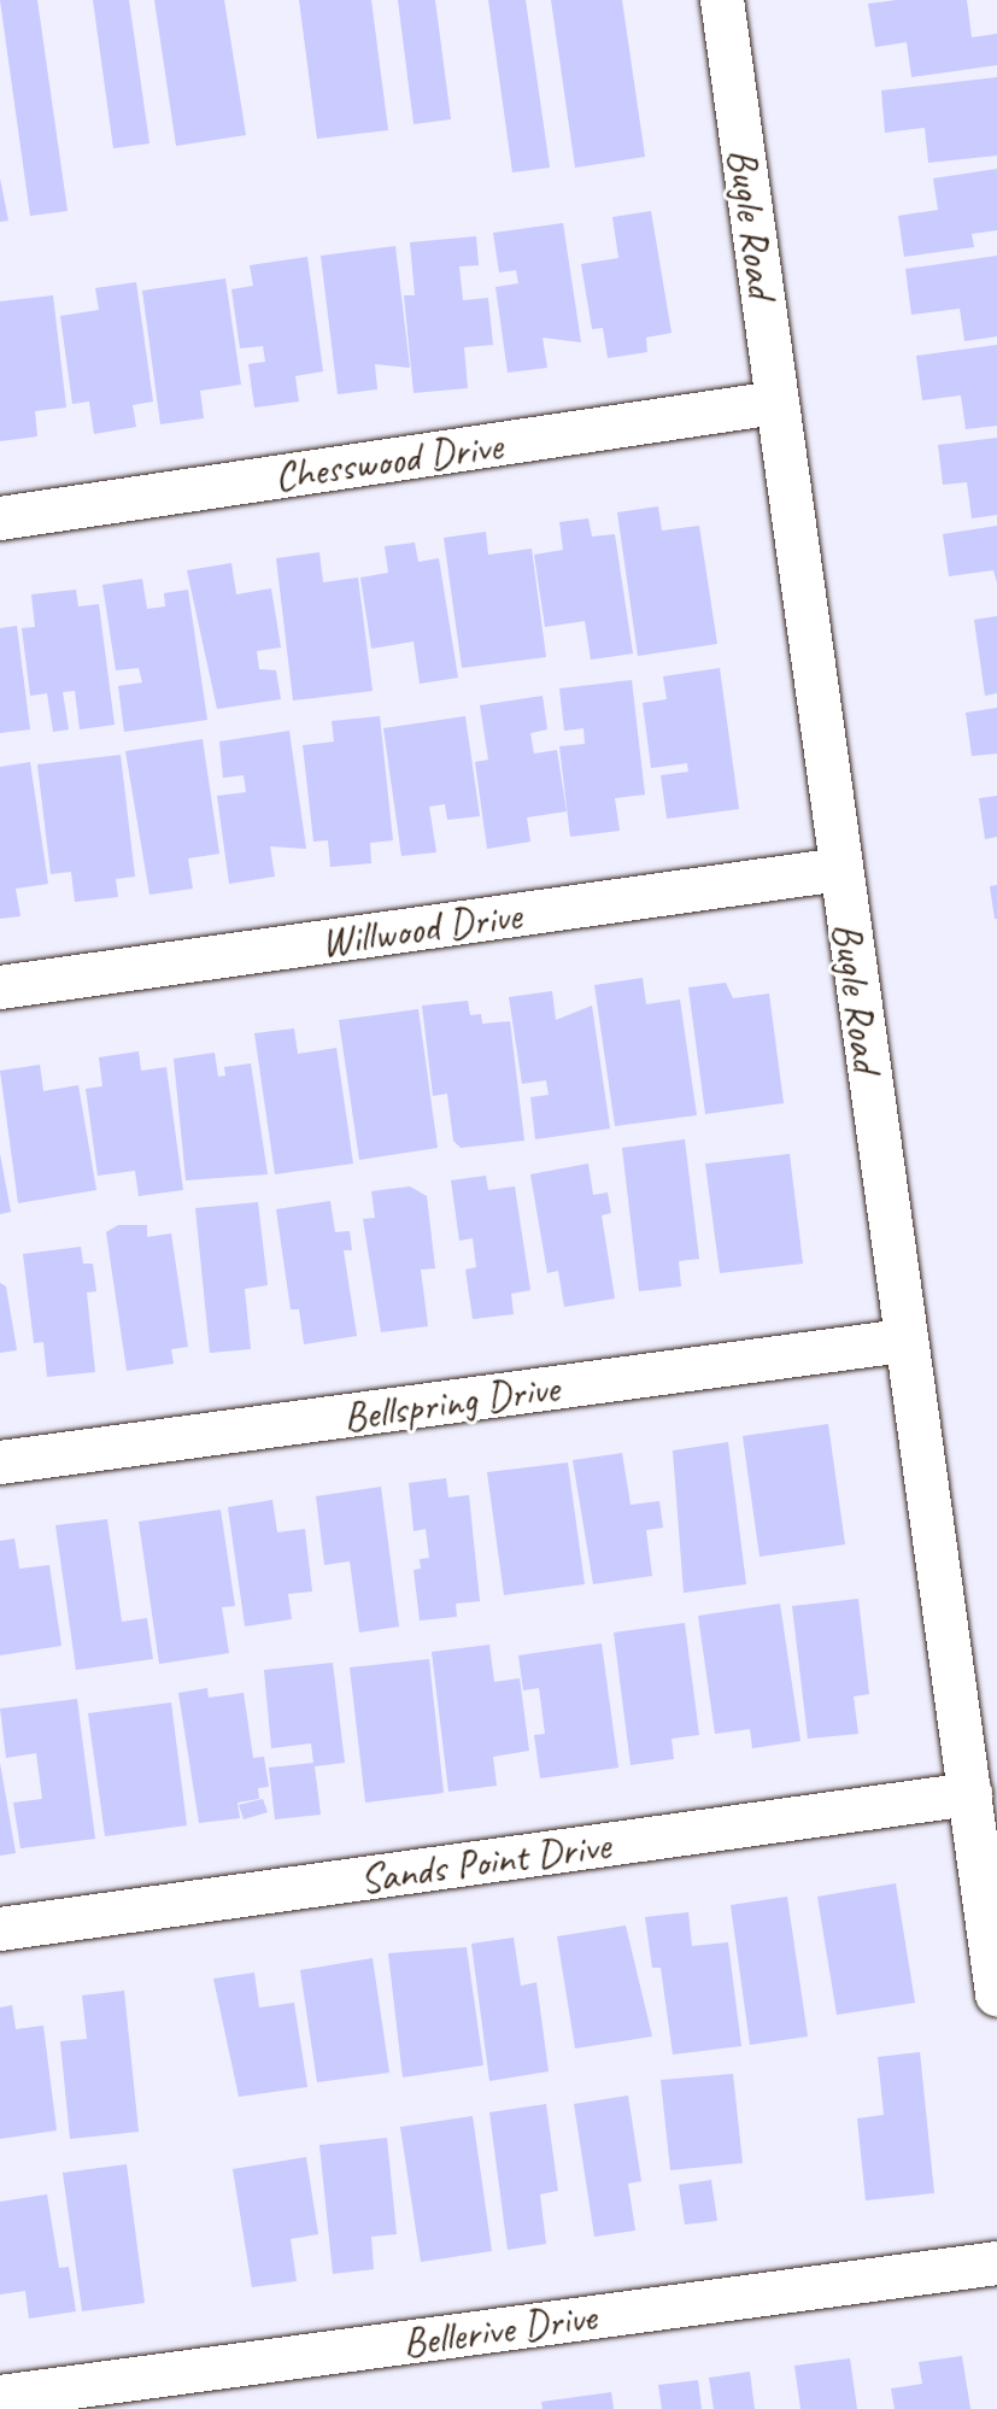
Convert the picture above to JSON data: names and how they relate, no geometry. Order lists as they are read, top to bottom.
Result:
{
  "streets": {
    "street": [
      "Bugle Road",
      "Chesswood Drive",
      "Willwood Drive",
      "Bellspring Drive",
      "Sands Point Drive",
      "Bellerive Drive"
    ]
  },
  "crossings": [
    ["Bugle Road", "Chesswood Drive"],
    ["Bugle Road", "Willwood Drive"],
    ["Bugle Road", "Bellspring Drive"],
    ["Bugle Road", "Sands Point Drive"]
  ]
}
